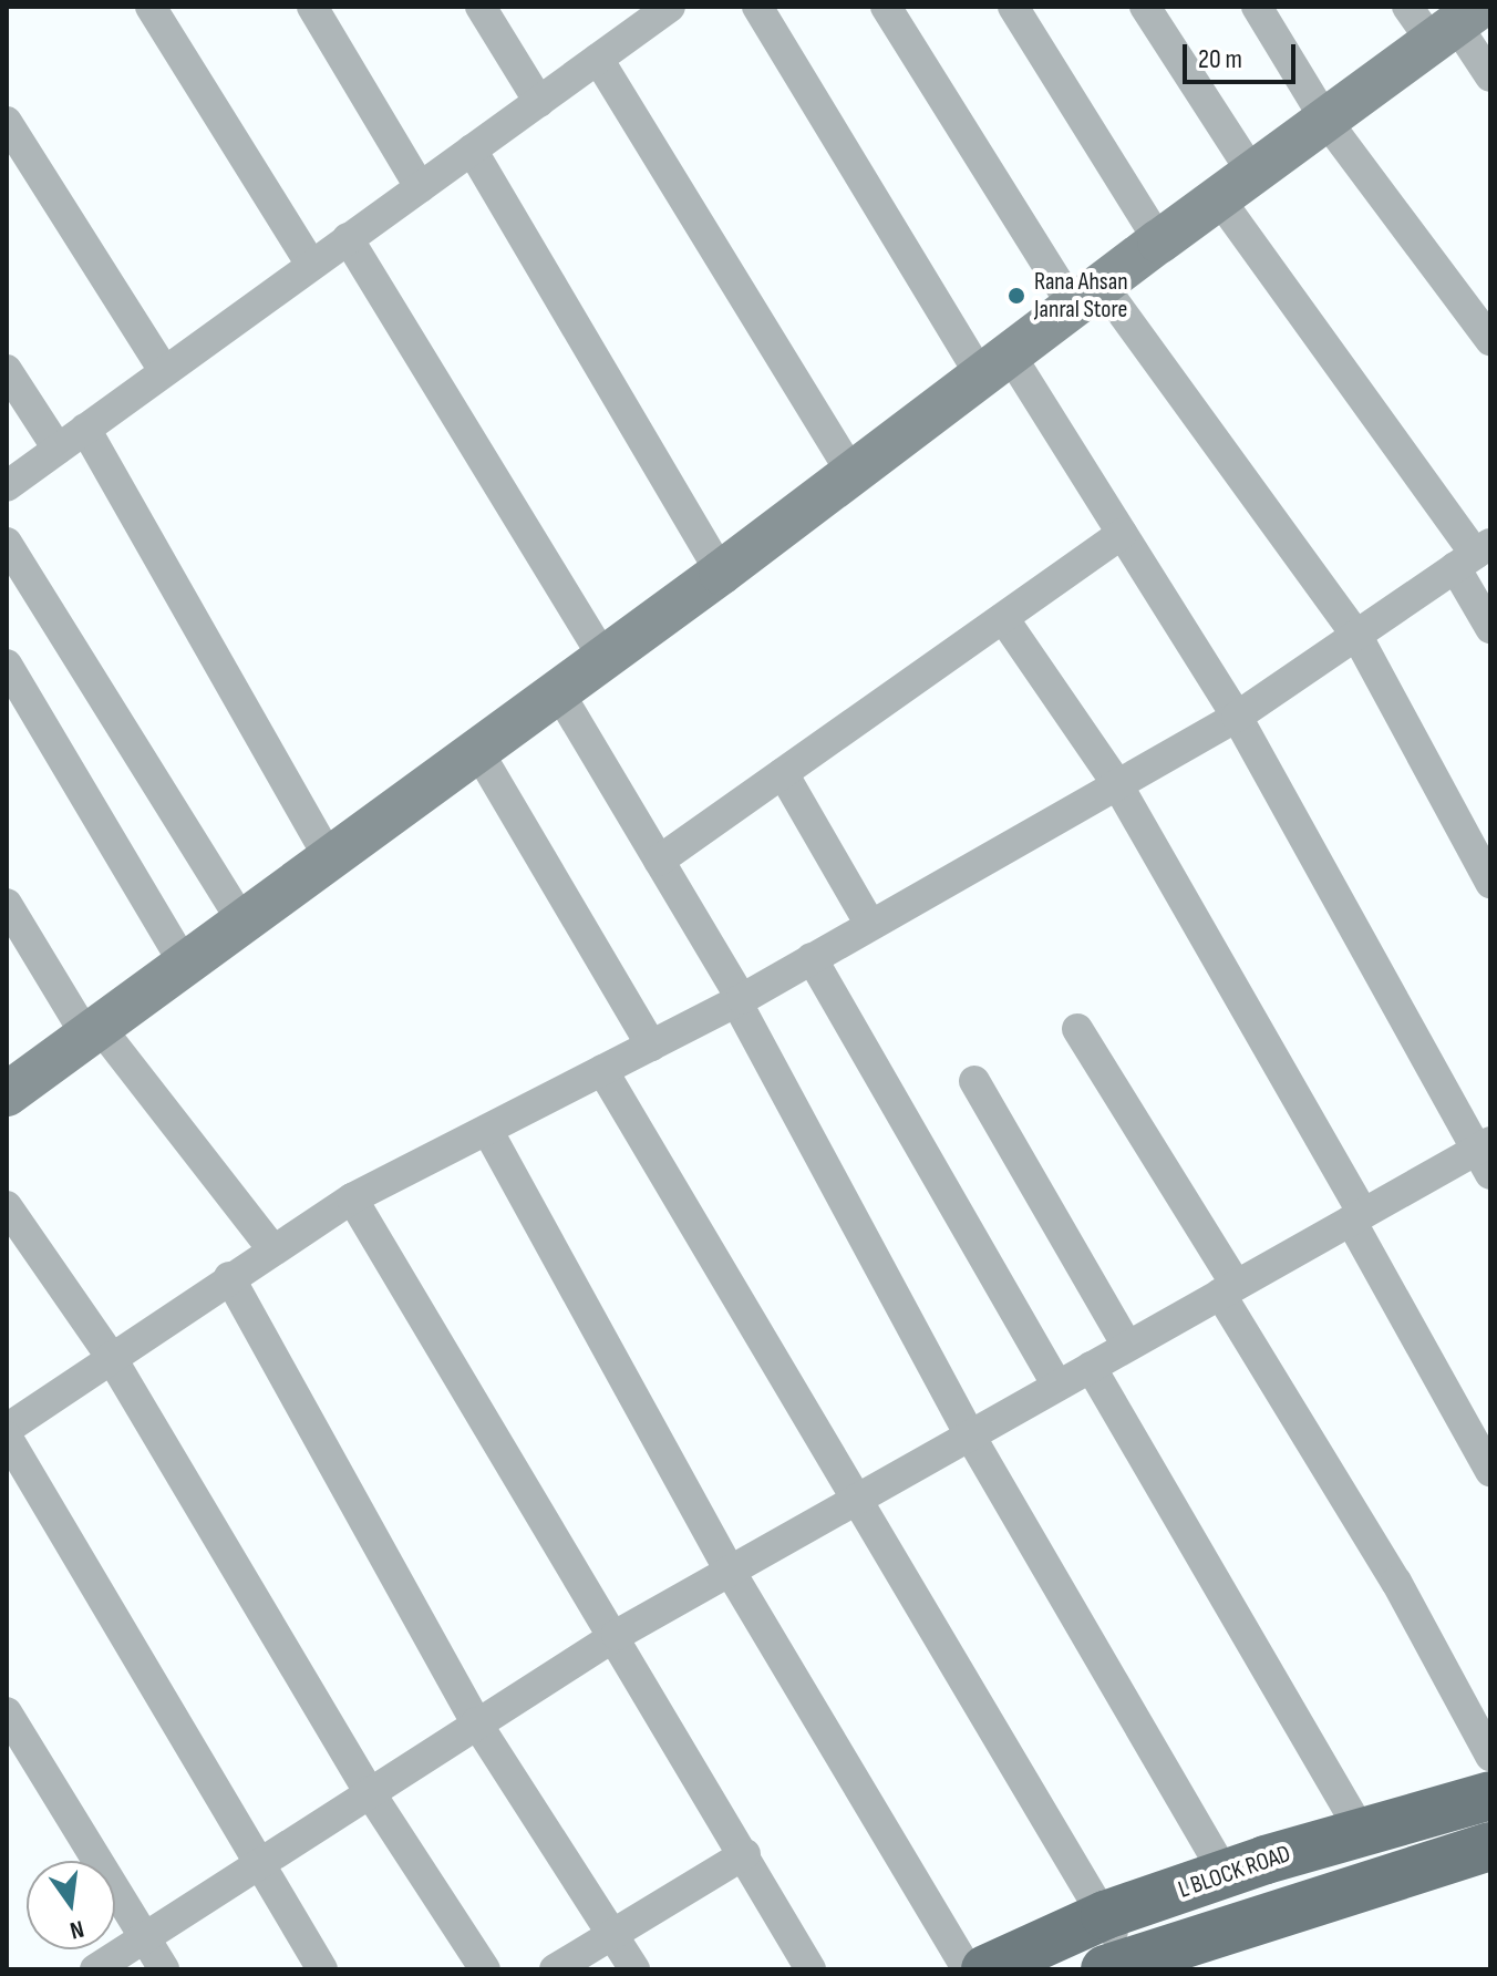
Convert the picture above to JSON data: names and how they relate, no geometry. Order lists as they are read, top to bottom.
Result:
{
  "streets": {
    "main road": ["L BLOCK ROAD"]
  },
  "places": ["Rana Ahsan Janral Store"],
  "scale_bar": "20 m",
  "north": "bottom"
}
